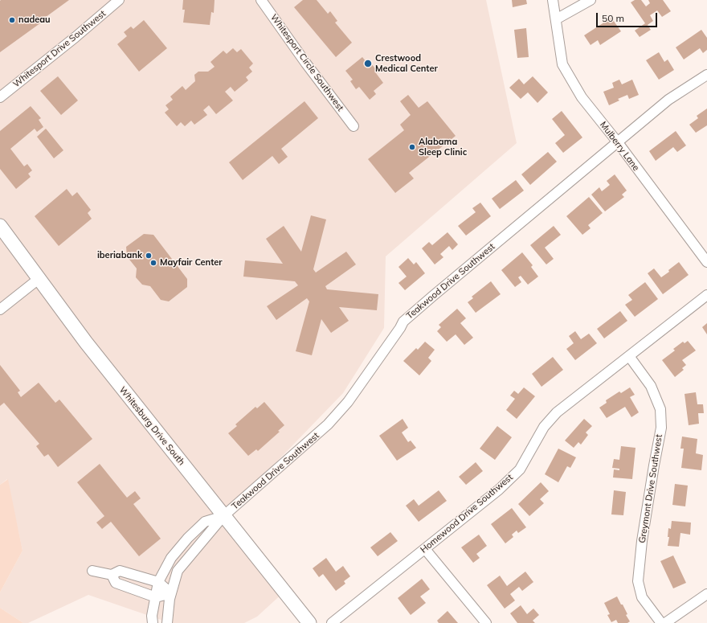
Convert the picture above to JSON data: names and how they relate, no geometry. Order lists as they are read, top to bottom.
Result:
{
  "streets": {
    "main road": ["Whitesburg Drive South"],
    "street": [
      "Whitesport Drive Southwest",
      "Whitesport Circle Southwest",
      "Mulberry Lane",
      "Teakwood Drive Southwest",
      "Greymont Drive Southwest",
      "Homewood Drive Southwest"
    ]
  },
  "crossings": [
    ["Mulberry Lane", "Teakwood Drive Southwest"],
    ["Teakwood Drive Southwest", "Whitesburg Drive South"],
    ["Greymont Drive Southwest", "Homewood Drive Southwest"]
  ],
  "places": [
    "nadeau",
    "Crestwood Medical Center",
    "Alabama Sleep Clinic",
    "iberiabank",
    "Mayfair Center"
  ],
  "scale_bar": "50 m"
}
